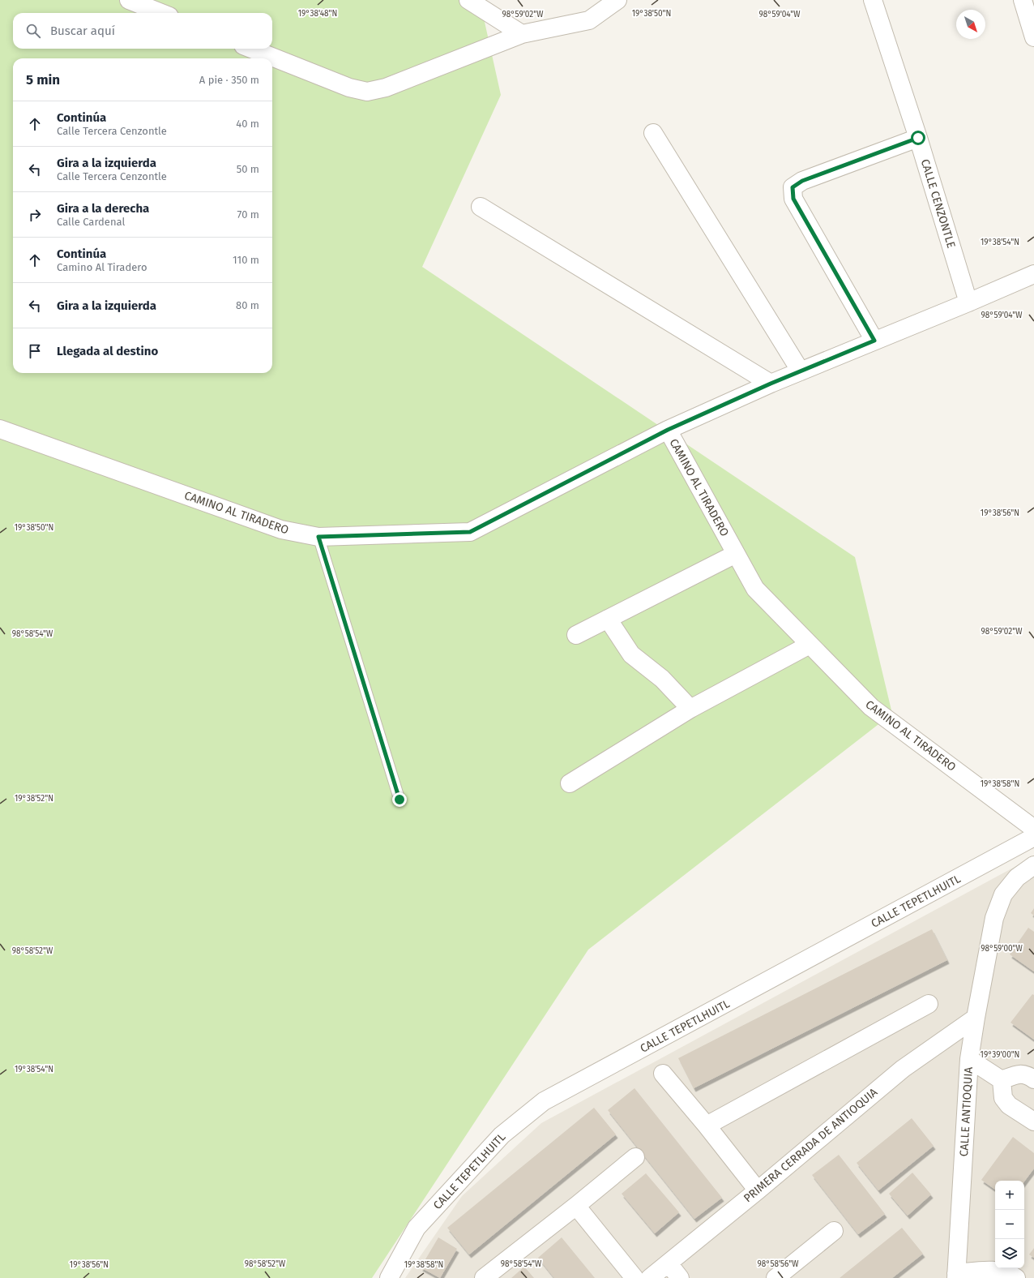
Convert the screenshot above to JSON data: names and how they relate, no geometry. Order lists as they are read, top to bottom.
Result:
{
  "streets": {
    "street": [
      "CALLE CENZONTLE",
      "CAMINO AL TIRADERO",
      "CALLE TEPETLHUITL",
      "CALLE ANTIOQUIA",
      "PRIMERA CERRADA DE ANTIOQUIA"
    ]
  },
  "crossings": [
    ["CALLE ANTIOQUIA", "PRIMERA CERRADA DE ANTIOQUIA"]
  ],
  "north": "bottom right",
  "page": {
    "search": "Buscar aquí",
    "heading": ["5 min", "A pie · 350 m"],
    "list": [
      ["Continúa", "Calle Tercera Cenzontle", "40 m"],
      ["Gira a la izquierda", "Calle Tercera Cenzontle", "50 m"],
      ["Gira a la derecha", "Calle Cardenal", "70 m"],
      ["Continúa", "Camino Al Tiradero", "110 m"],
      ["Gira a la izquierda", "80 m"],
      "Llegada al destino"
    ],
    "map_buttons": ["+", "−"]
  },
  "coordinates": [
    "19°38'48\"N",
    "19°38'50\"N",
    "98°59'02\"W",
    "98°59'04\"W",
    "19°38'54\"N",
    "19°38'56\"N",
    "98°58'54\"W",
    "19°38'58\"N",
    "19°38'52\"N",
    "98°59'00\"W",
    "98°58'52\"W",
    "19°39'00\"N",
    "98°58'56\"W"
  ]
}
